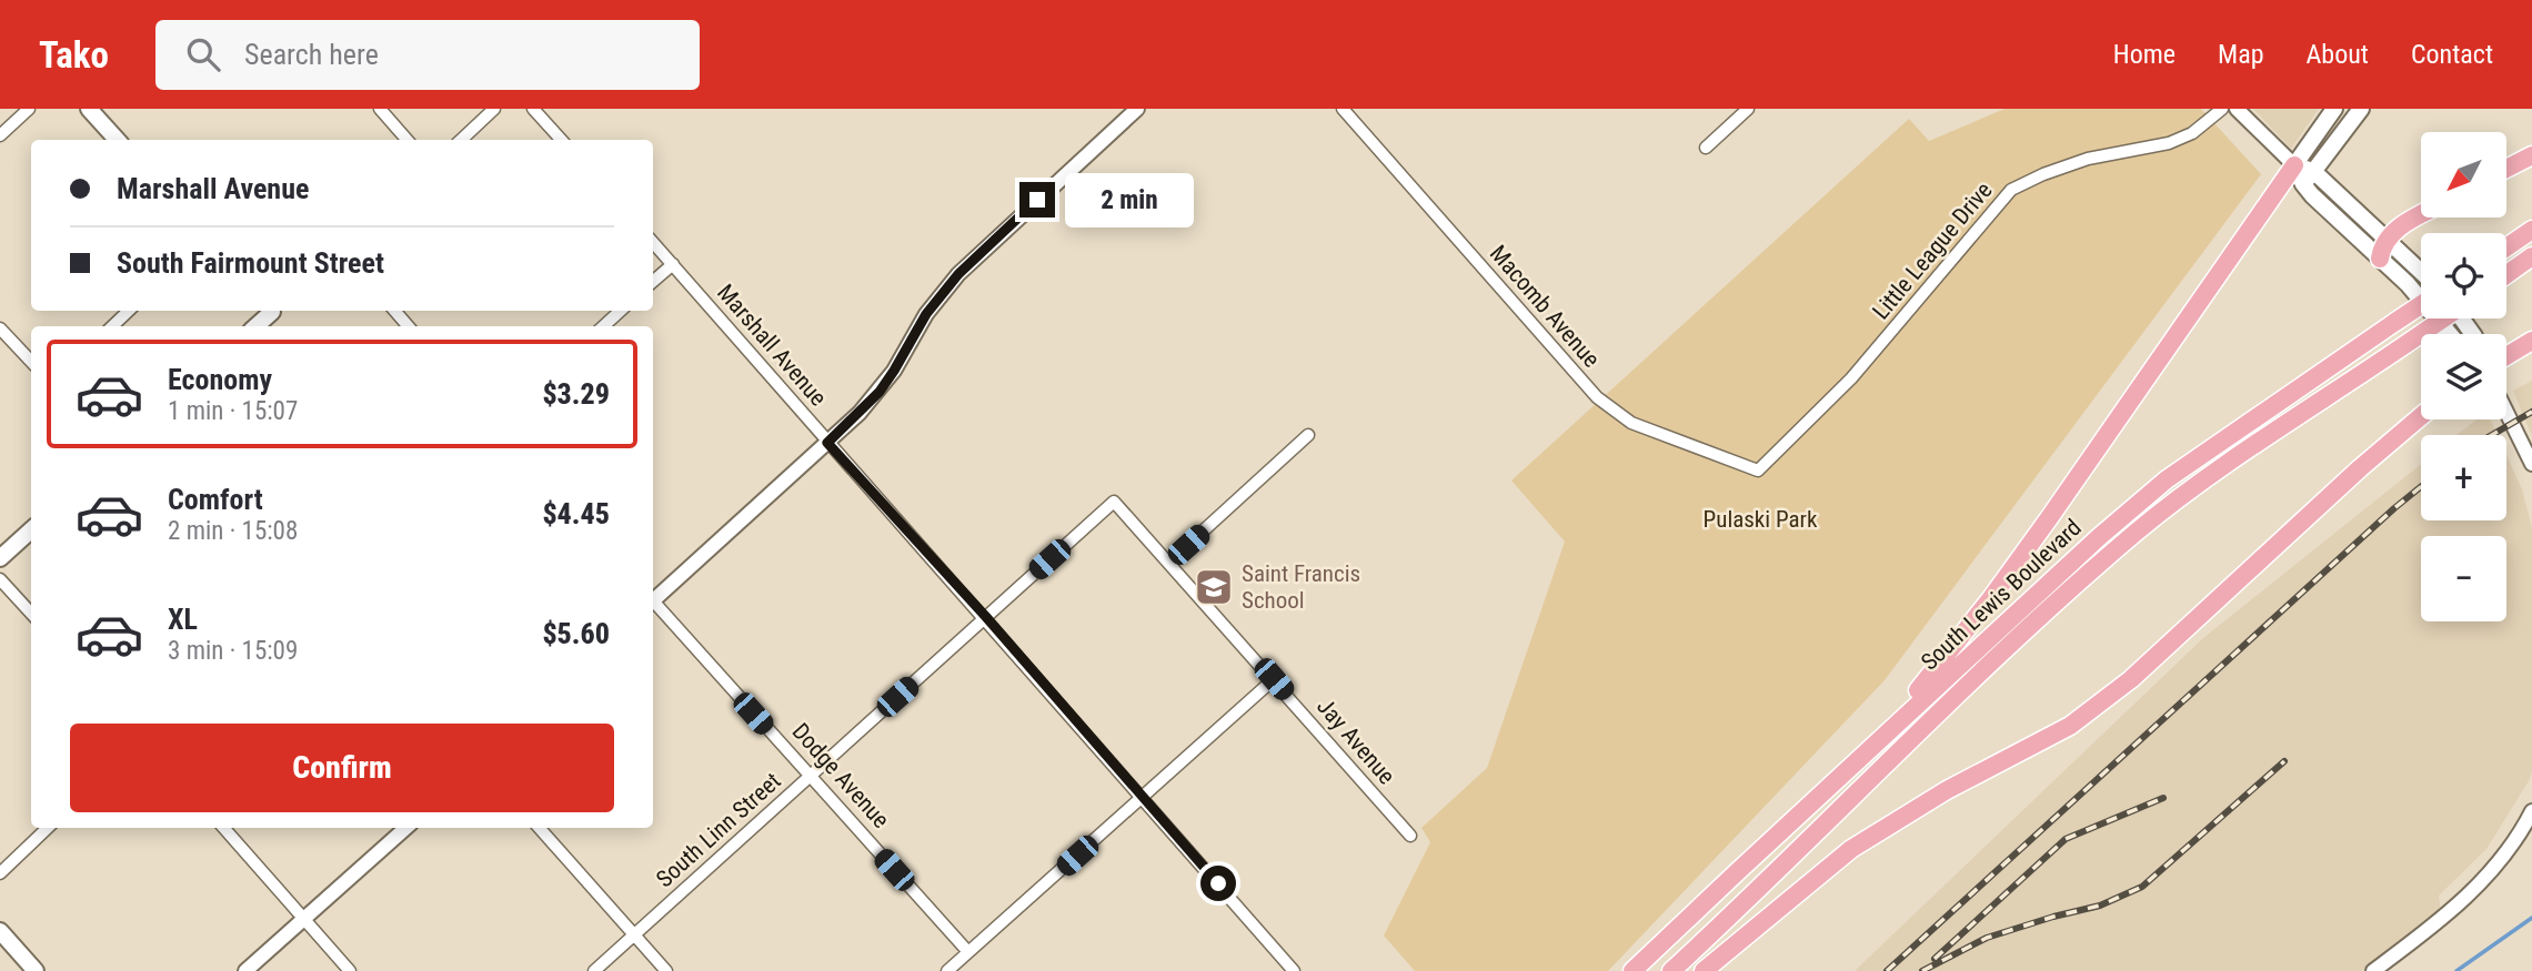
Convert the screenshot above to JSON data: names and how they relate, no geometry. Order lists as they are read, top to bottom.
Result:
{
  "streets": {
    "main road": ["South Lewis Boulevard"],
    "street": [
      "Little League Drive",
      "Macomb Avenue",
      "Marshall Avenue",
      "Jay Avenue",
      "Dodge Avenue",
      "South Linn Street"
    ]
  },
  "crossings": [
    ["Little League Drive", "Macomb Avenue"],
    ["Marshall Avenue", "South Linn Street"],
    ["Jay Avenue", "South Linn Street"],
    ["Dodge Avenue", "South Linn Street"]
  ],
  "parks": ["Pulaski Park"],
  "places": {
    "school or university": ["Saint Francis School"]
  },
  "north": "bottom left",
  "page": {
    "header": "Tako",
    "search": "Search here",
    "nav": [
      "Home",
      "Map",
      "About",
      "Contact"
    ],
    "map_buttons": ["+", "−"],
    "banner": ["Marshall Avenue", "South Fairmount Street"],
    "bubble": "2 min",
    "list": [
      {
        "name": "Economy",
        "note": "1 min · 15:07",
        "value": "$3.29"
      },
      {
        "name": "Comfort",
        "note": "2 min · 15:08",
        "value": "$4.45"
      },
      {
        "name": "XL",
        "note": "3 min · 15:09",
        "value": "$5.60"
      }
    ],
    "buttons": "Confirm"
  }
}
